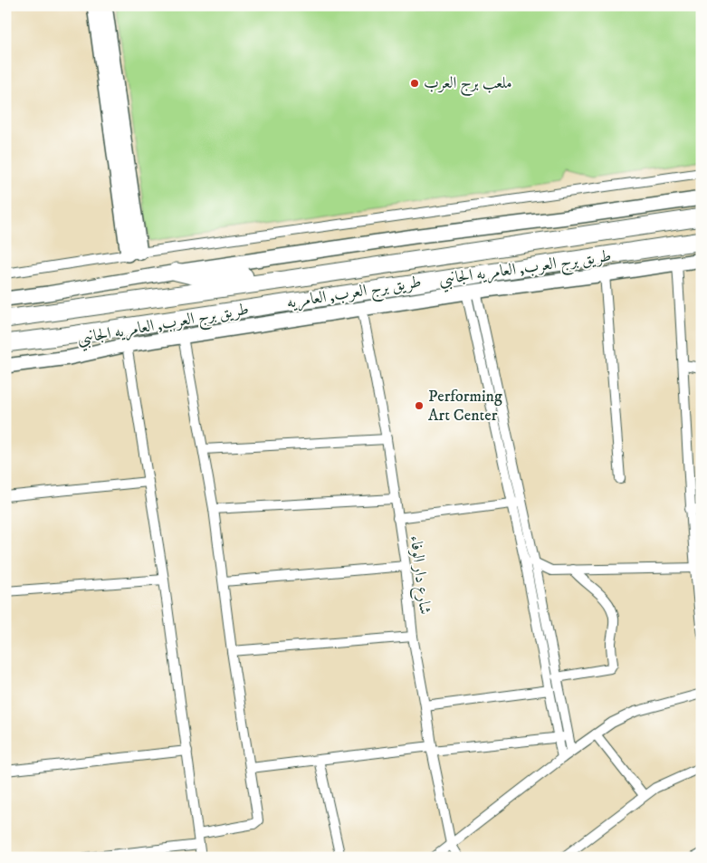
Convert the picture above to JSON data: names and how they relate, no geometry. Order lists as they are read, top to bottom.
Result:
{
  "streets": {
    "highway": ["طريق برج العرب, العامريه"],
    "street": ["طريق برج العرب, العامريه الجانبي", "شارع دار الوفاء"]
  },
  "crossings": [
    ["طريق برج العرب, العامريه الجانبي", "شارع دار الوفاء"]
  ],
  "places": ["ملعب برج العرب", "Performing Art Center"]
}
